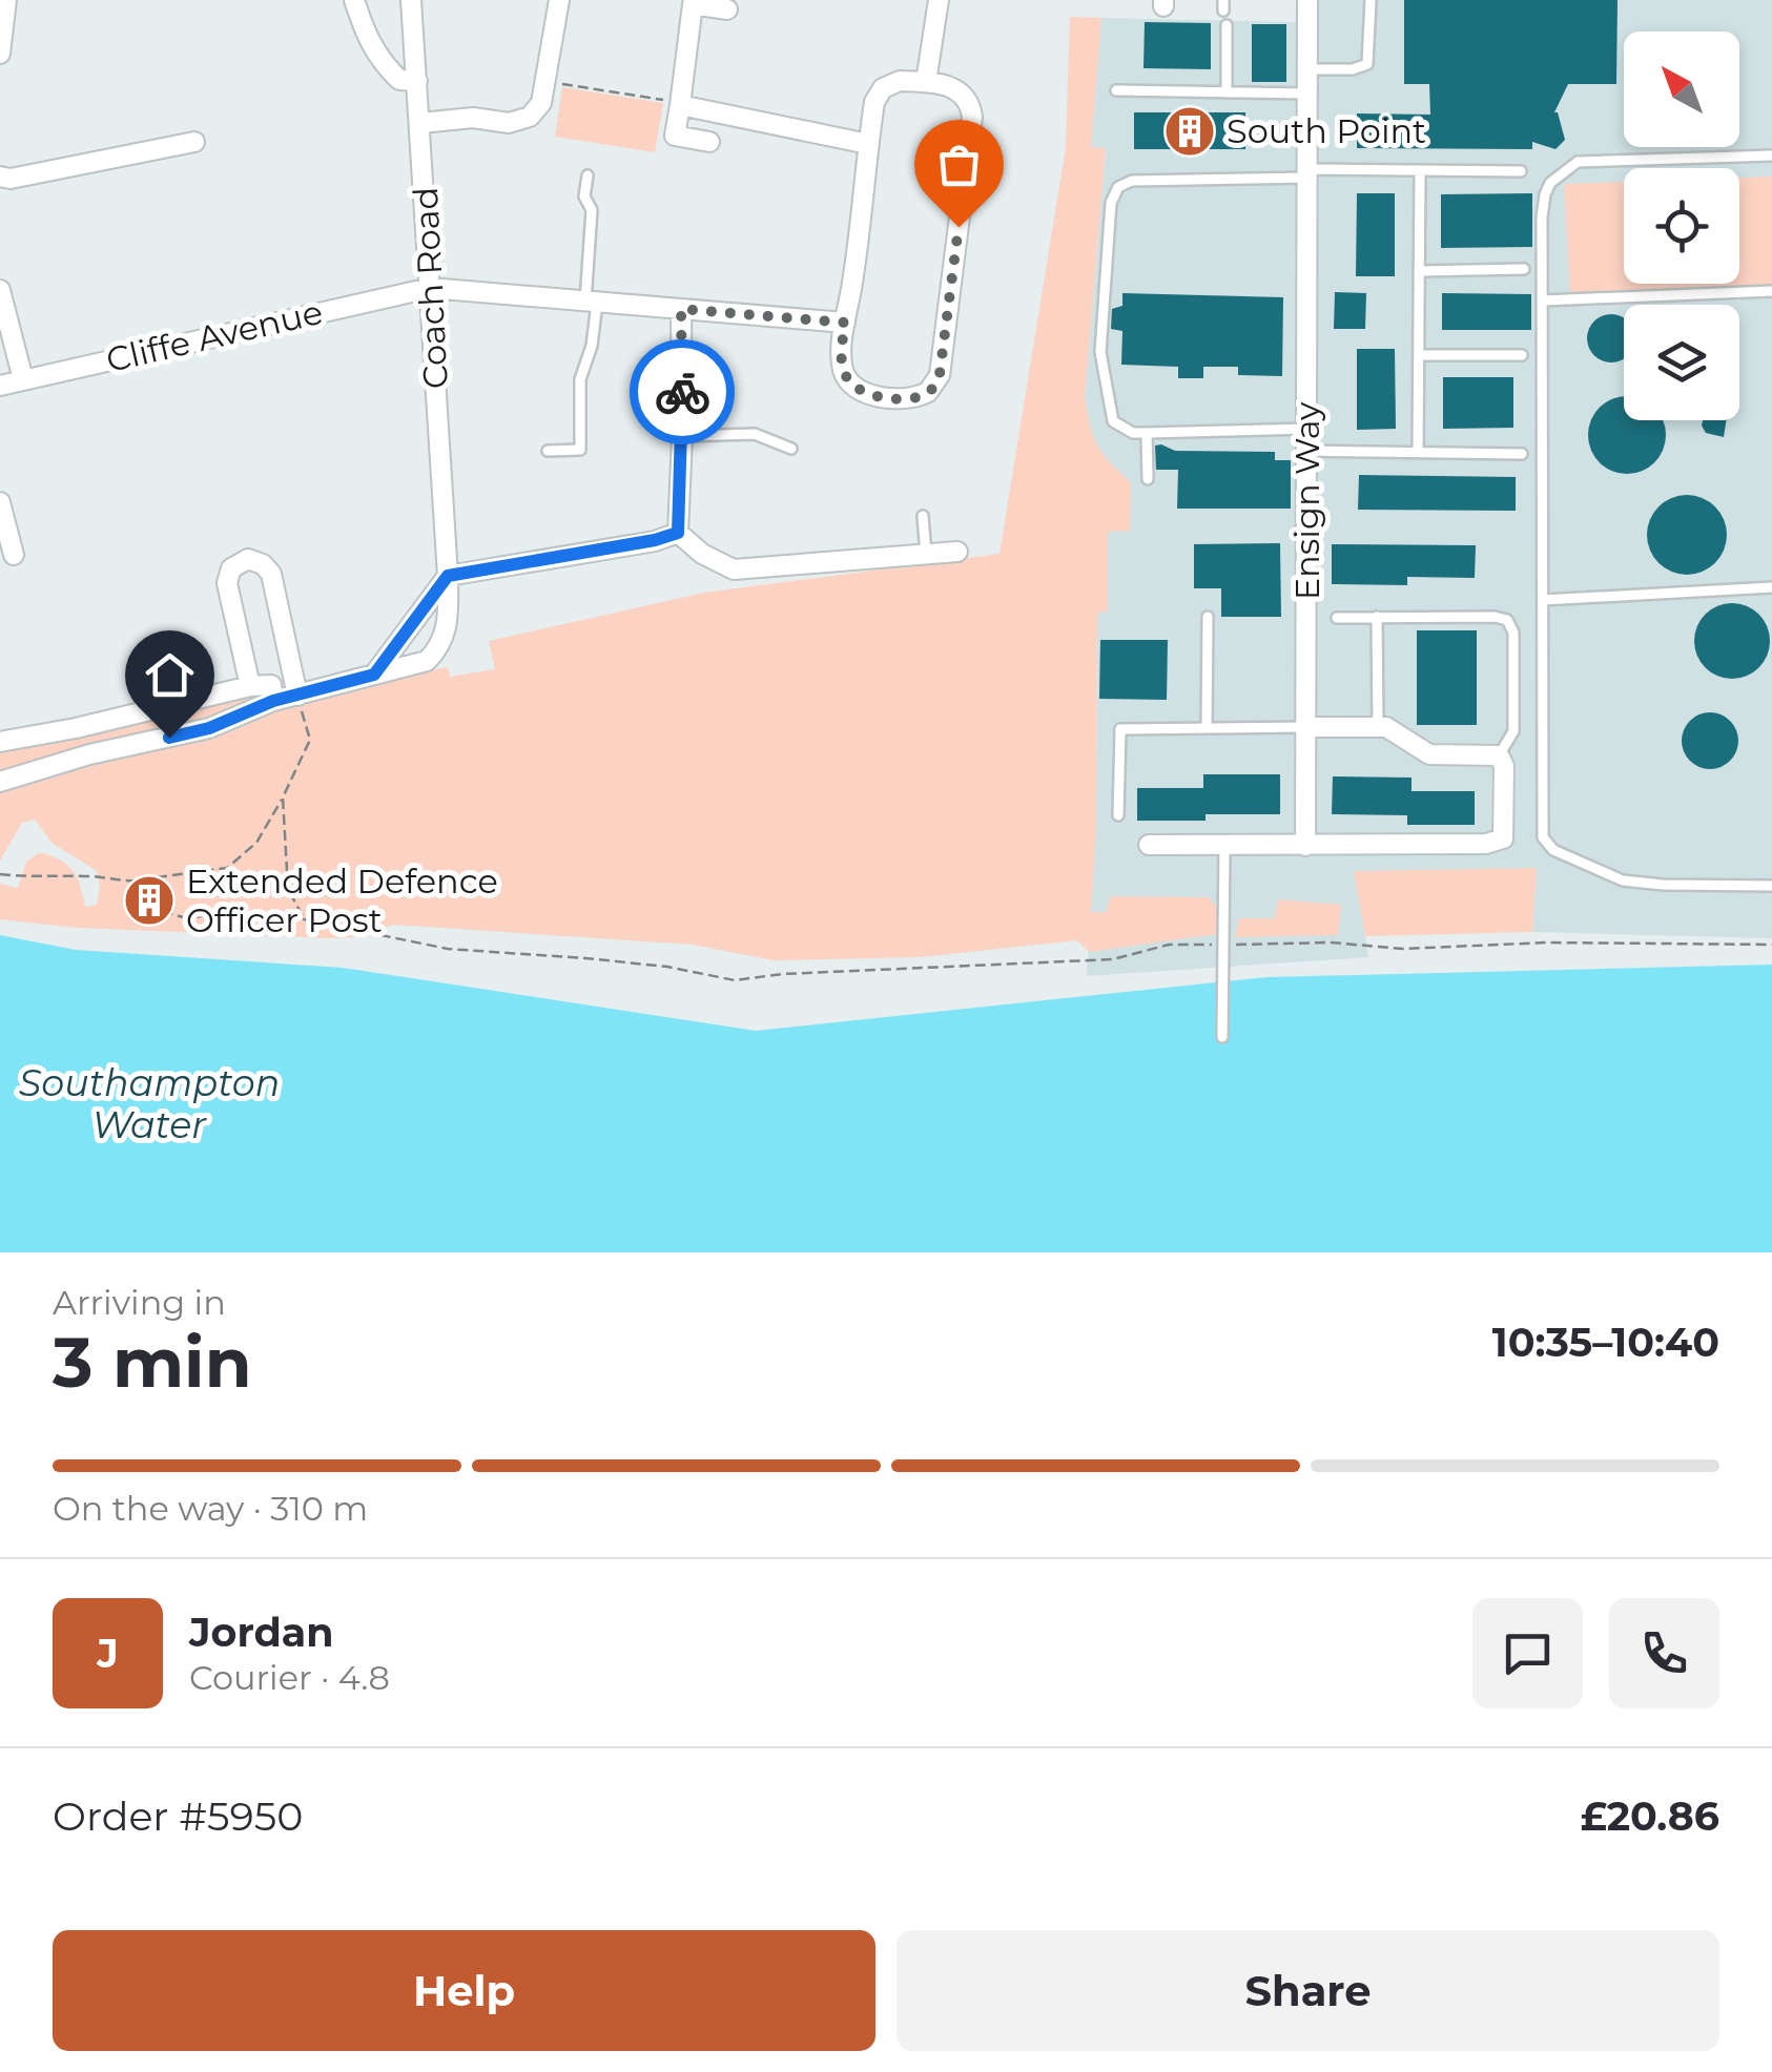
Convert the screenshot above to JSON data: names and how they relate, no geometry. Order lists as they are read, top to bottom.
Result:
{
  "streets": {
    "street": ["Coach Road", "Cliffe Avenue", "Ensign Way"]
  },
  "crossings": [
    ["Coach Road", "Cliffe Avenue"]
  ],
  "water": ["Southampton Water"],
  "places": {
    "building": ["South Point", "Extended Defence Officer Post"]
  },
  "north": "top left",
  "page": {
    "heading": ["3 min", "Arriving in", "10:35–10:40"],
    "panel": [
      "Jordan",
      "Courier · 4.8",
      "Order #5950",
      "£20.86"
    ],
    "bar": "On the way · 310 m",
    "round": "J",
    "buttons": ["Help", "Share"]
  }
}
